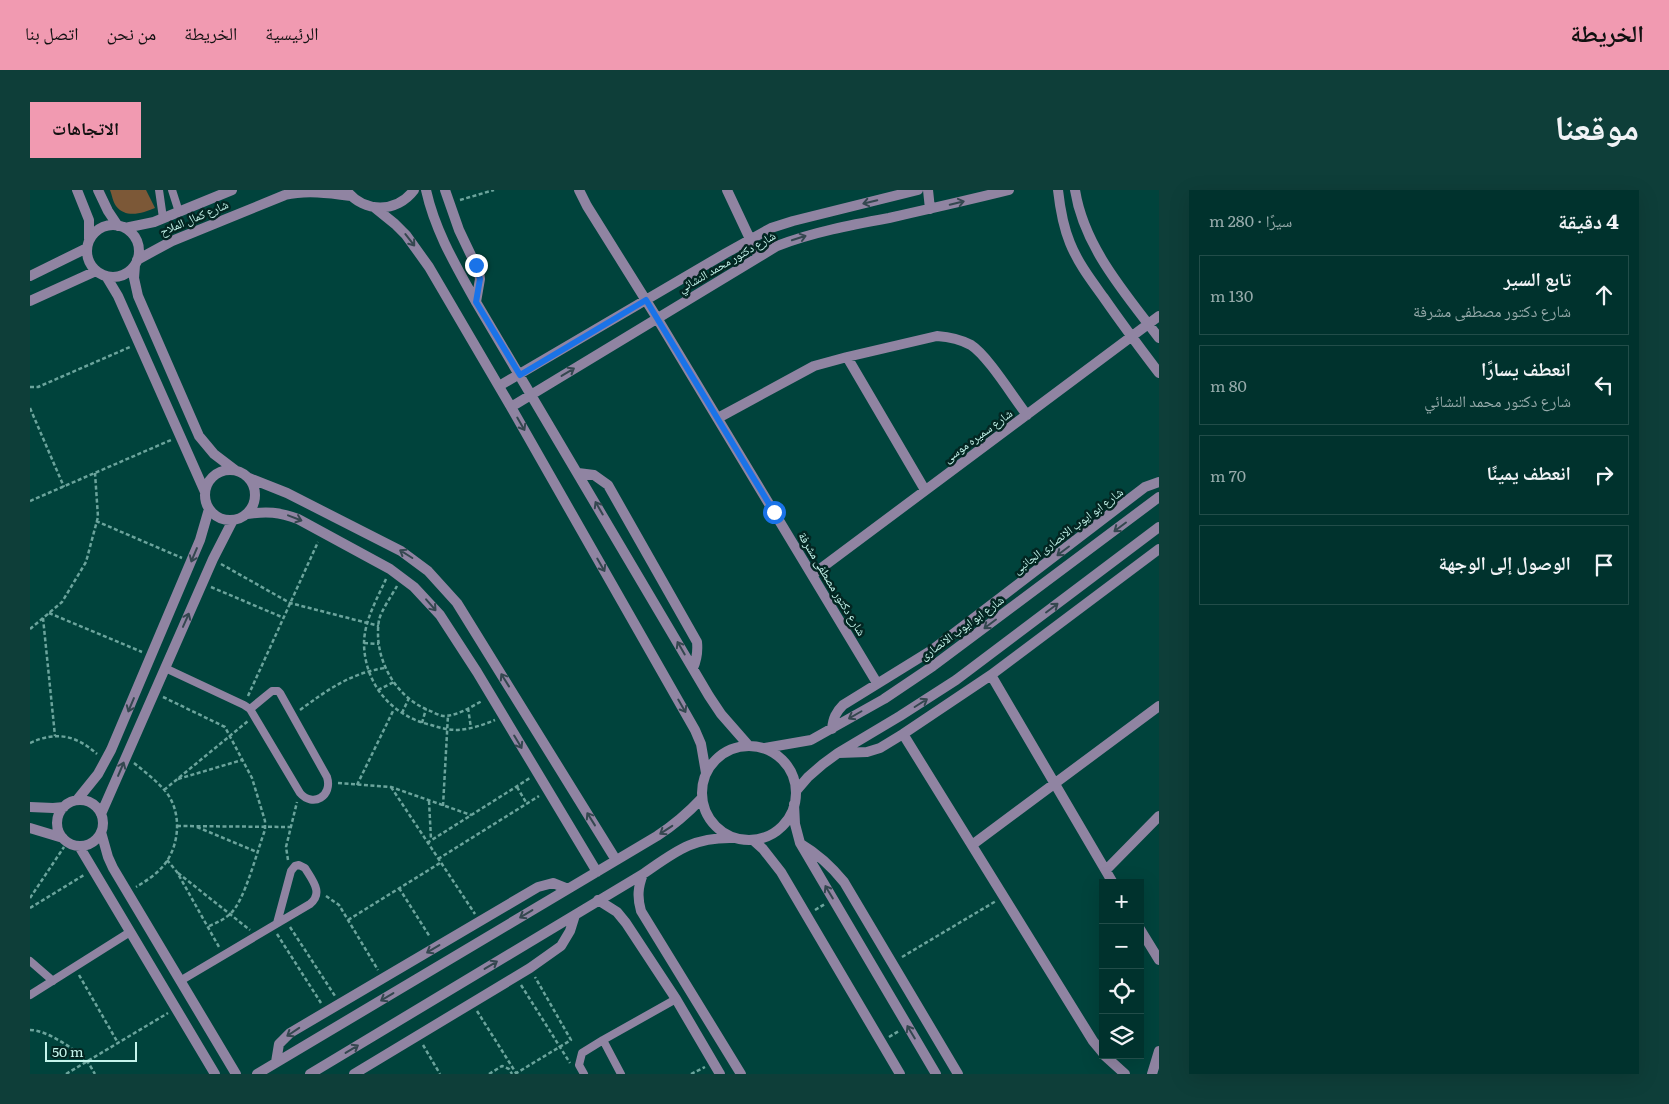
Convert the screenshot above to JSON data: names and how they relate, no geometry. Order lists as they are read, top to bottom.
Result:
{
  "streets": {
    "street": [
      "شارع كمال الملاح",
      "شارع دكتور محمد النشائي",
      "شارع سميره موسى",
      "شارع ابو ايوب الانصارى الجانبى",
      "شارع دكتور مصطفى مشرفة",
      "شارع ابو ايوب الانصارى"
    ]
  },
  "crossings": [
    ["شارع دكتور محمد النشائي", "شارع دكتور مصطفى مشرفة"],
    ["شارع سميره موسى", "شارع دكتور مصطفى مشرفة"],
    ["شارع ابو ايوب الانصارى الجانبى", "شارع دكتور مصطفى مشرفة"],
    ["شارع ابو ايوب الانصارى الجانبى", "شارع ابو ايوب الانصارى"]
  ],
  "scale_bar": "50 m",
  "page": {
    "header": "الخريطة",
    "nav": [
      "الرئيسية",
      "الخريطة",
      "من نحن",
      "اتصل بنا"
    ],
    "title": "موقعنا",
    "buttons": "الاتجاهات",
    "heading": ["4 دقيقة", "سيرًا · 280 m"],
    "list": [
      ["تابع السير", "شارع دكتور مصطفى مشرفة", "130 m"],
      ["انعطف يسارًا", "شارع دكتور محمد النشائي", "80 m"],
      ["انعطف يمينًا", "70 m"],
      "الوصول إلى الوجهة"
    ],
    "map_buttons": ["+", "−"],
    "scale": "50 m"
  }
}
